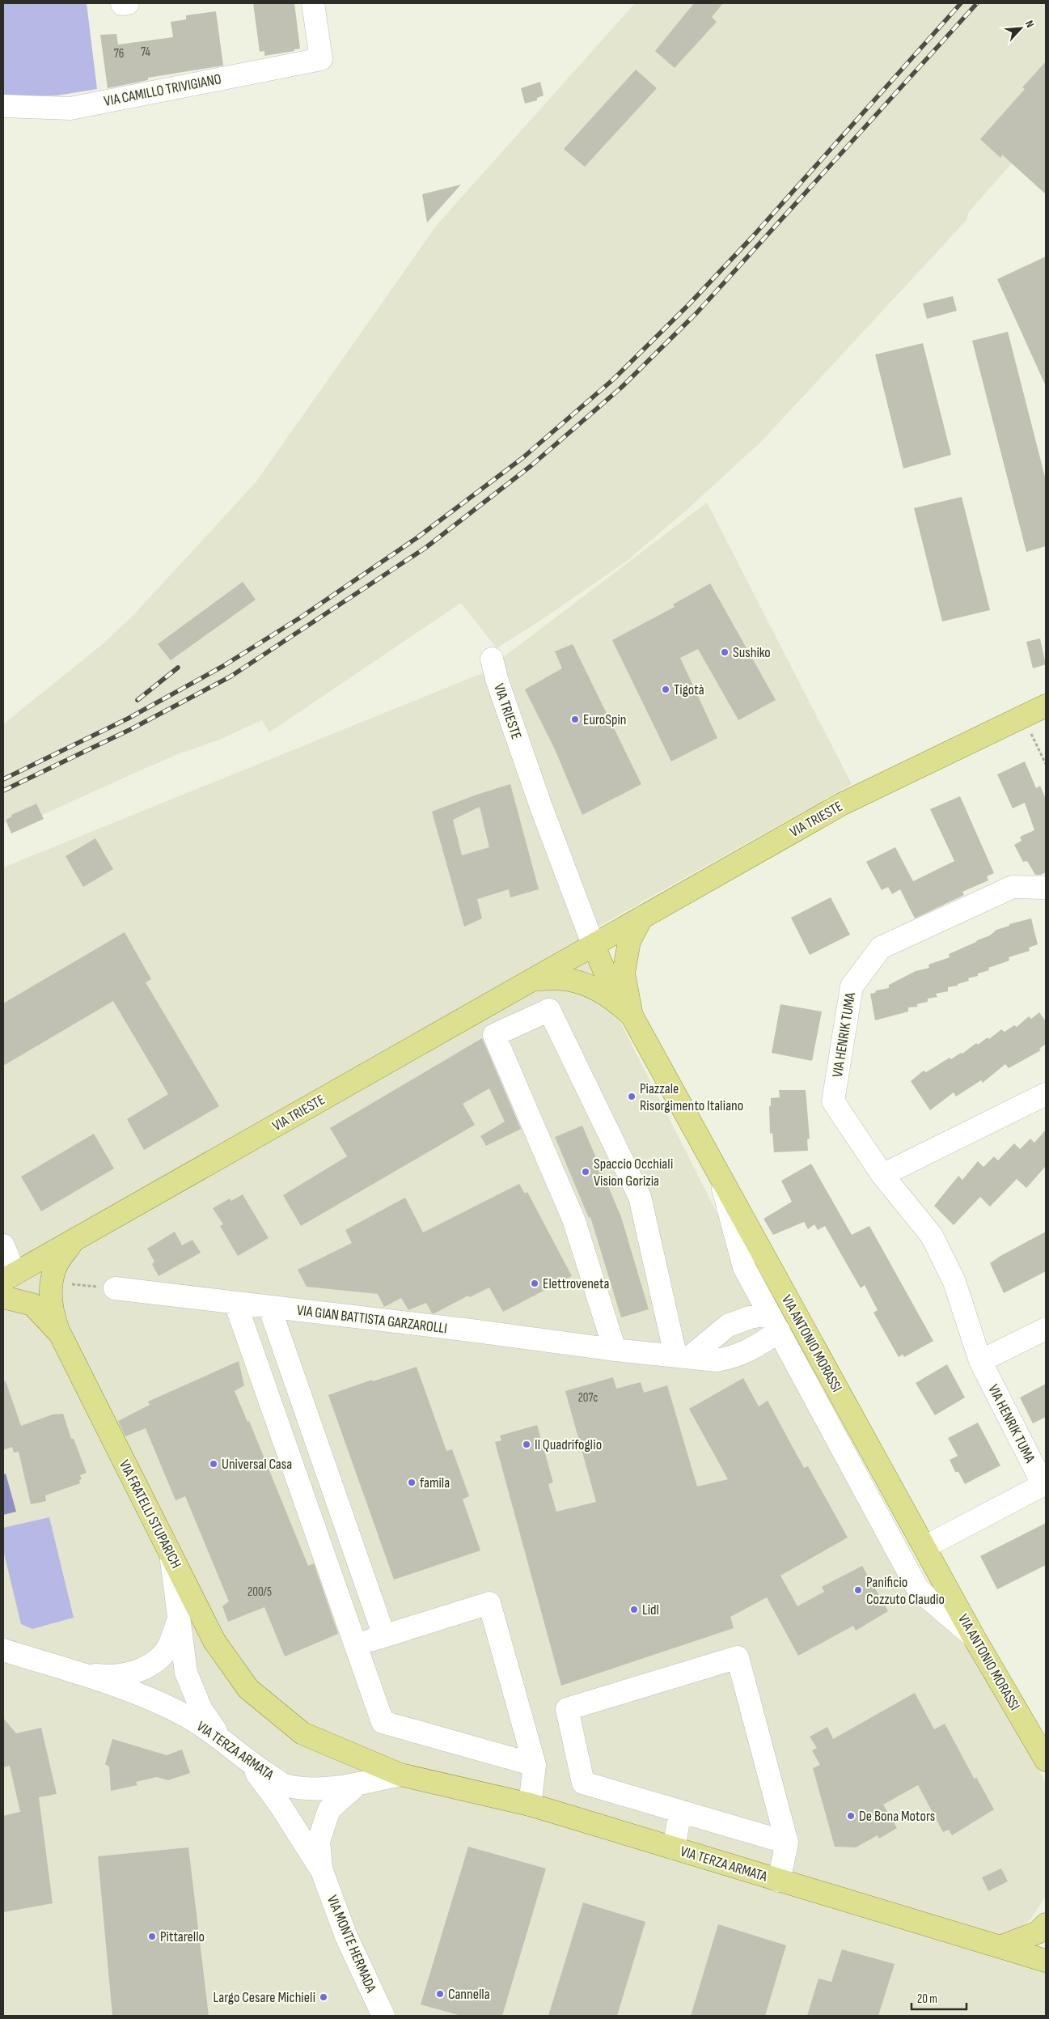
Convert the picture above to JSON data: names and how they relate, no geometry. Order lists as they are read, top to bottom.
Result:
{
  "streets": {
    "main road": [
      "VIA TRIESTE",
      "VIA ANTONIO MORASSI",
      "VIA FRATELLI STUPARICH",
      "VIA TERZA ARMATA"
    ],
    "street": [
      "VIA CAMILLO TRIVIGIANO",
      "VIA HENRIK TUMA",
      "VIA GIAN BATTISTA GARZAROLLI",
      "VIA MONTE HERMADA"
    ]
  },
  "crossings": [
    ["VIA TRIESTE", "VIA ANTONIO MORASSI"],
    ["VIA TRIESTE", "VIA FRATELLI STUPARICH"],
    ["VIA FRATELLI STUPARICH", "VIA TERZA ARMATA"],
    ["VIA TERZA ARMATA", "VIA MONTE HERMADA"]
  ],
  "places": [
    "Sushiko",
    "Tigotà",
    "EuroSpin",
    "Piazzale Risorgimento Italiano",
    "Spaccio Occhiali Vision Gorizia",
    "Elettroveneta",
    "Il Quadrifoglio",
    "Universal Casa",
    "famila",
    "Panificio Cozzuto Claudio",
    "Lidl",
    "De Bona Motors",
    "Pittarello",
    "Cannella",
    "Largo Cesare Michieli"
  ],
  "house_numbers": [
    "74",
    "76",
    "207c",
    "200/5"
  ],
  "scale_bar": "20 m",
  "north": "top right"
}
